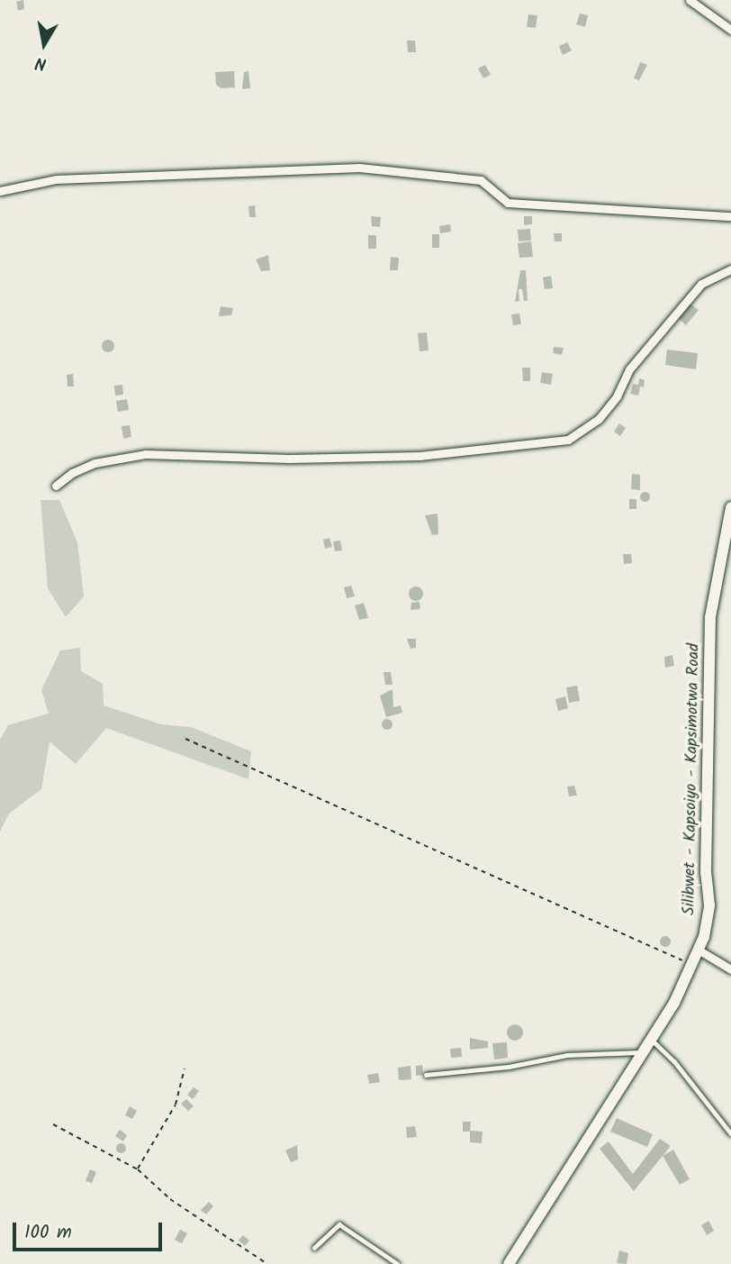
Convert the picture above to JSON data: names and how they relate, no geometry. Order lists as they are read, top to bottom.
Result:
{
  "streets": {
    "street": ["Silibwet - Kapsoiyo - Kapsimotwa Road"]
  },
  "scale_bar": "100 m",
  "north": "bottom"
}
